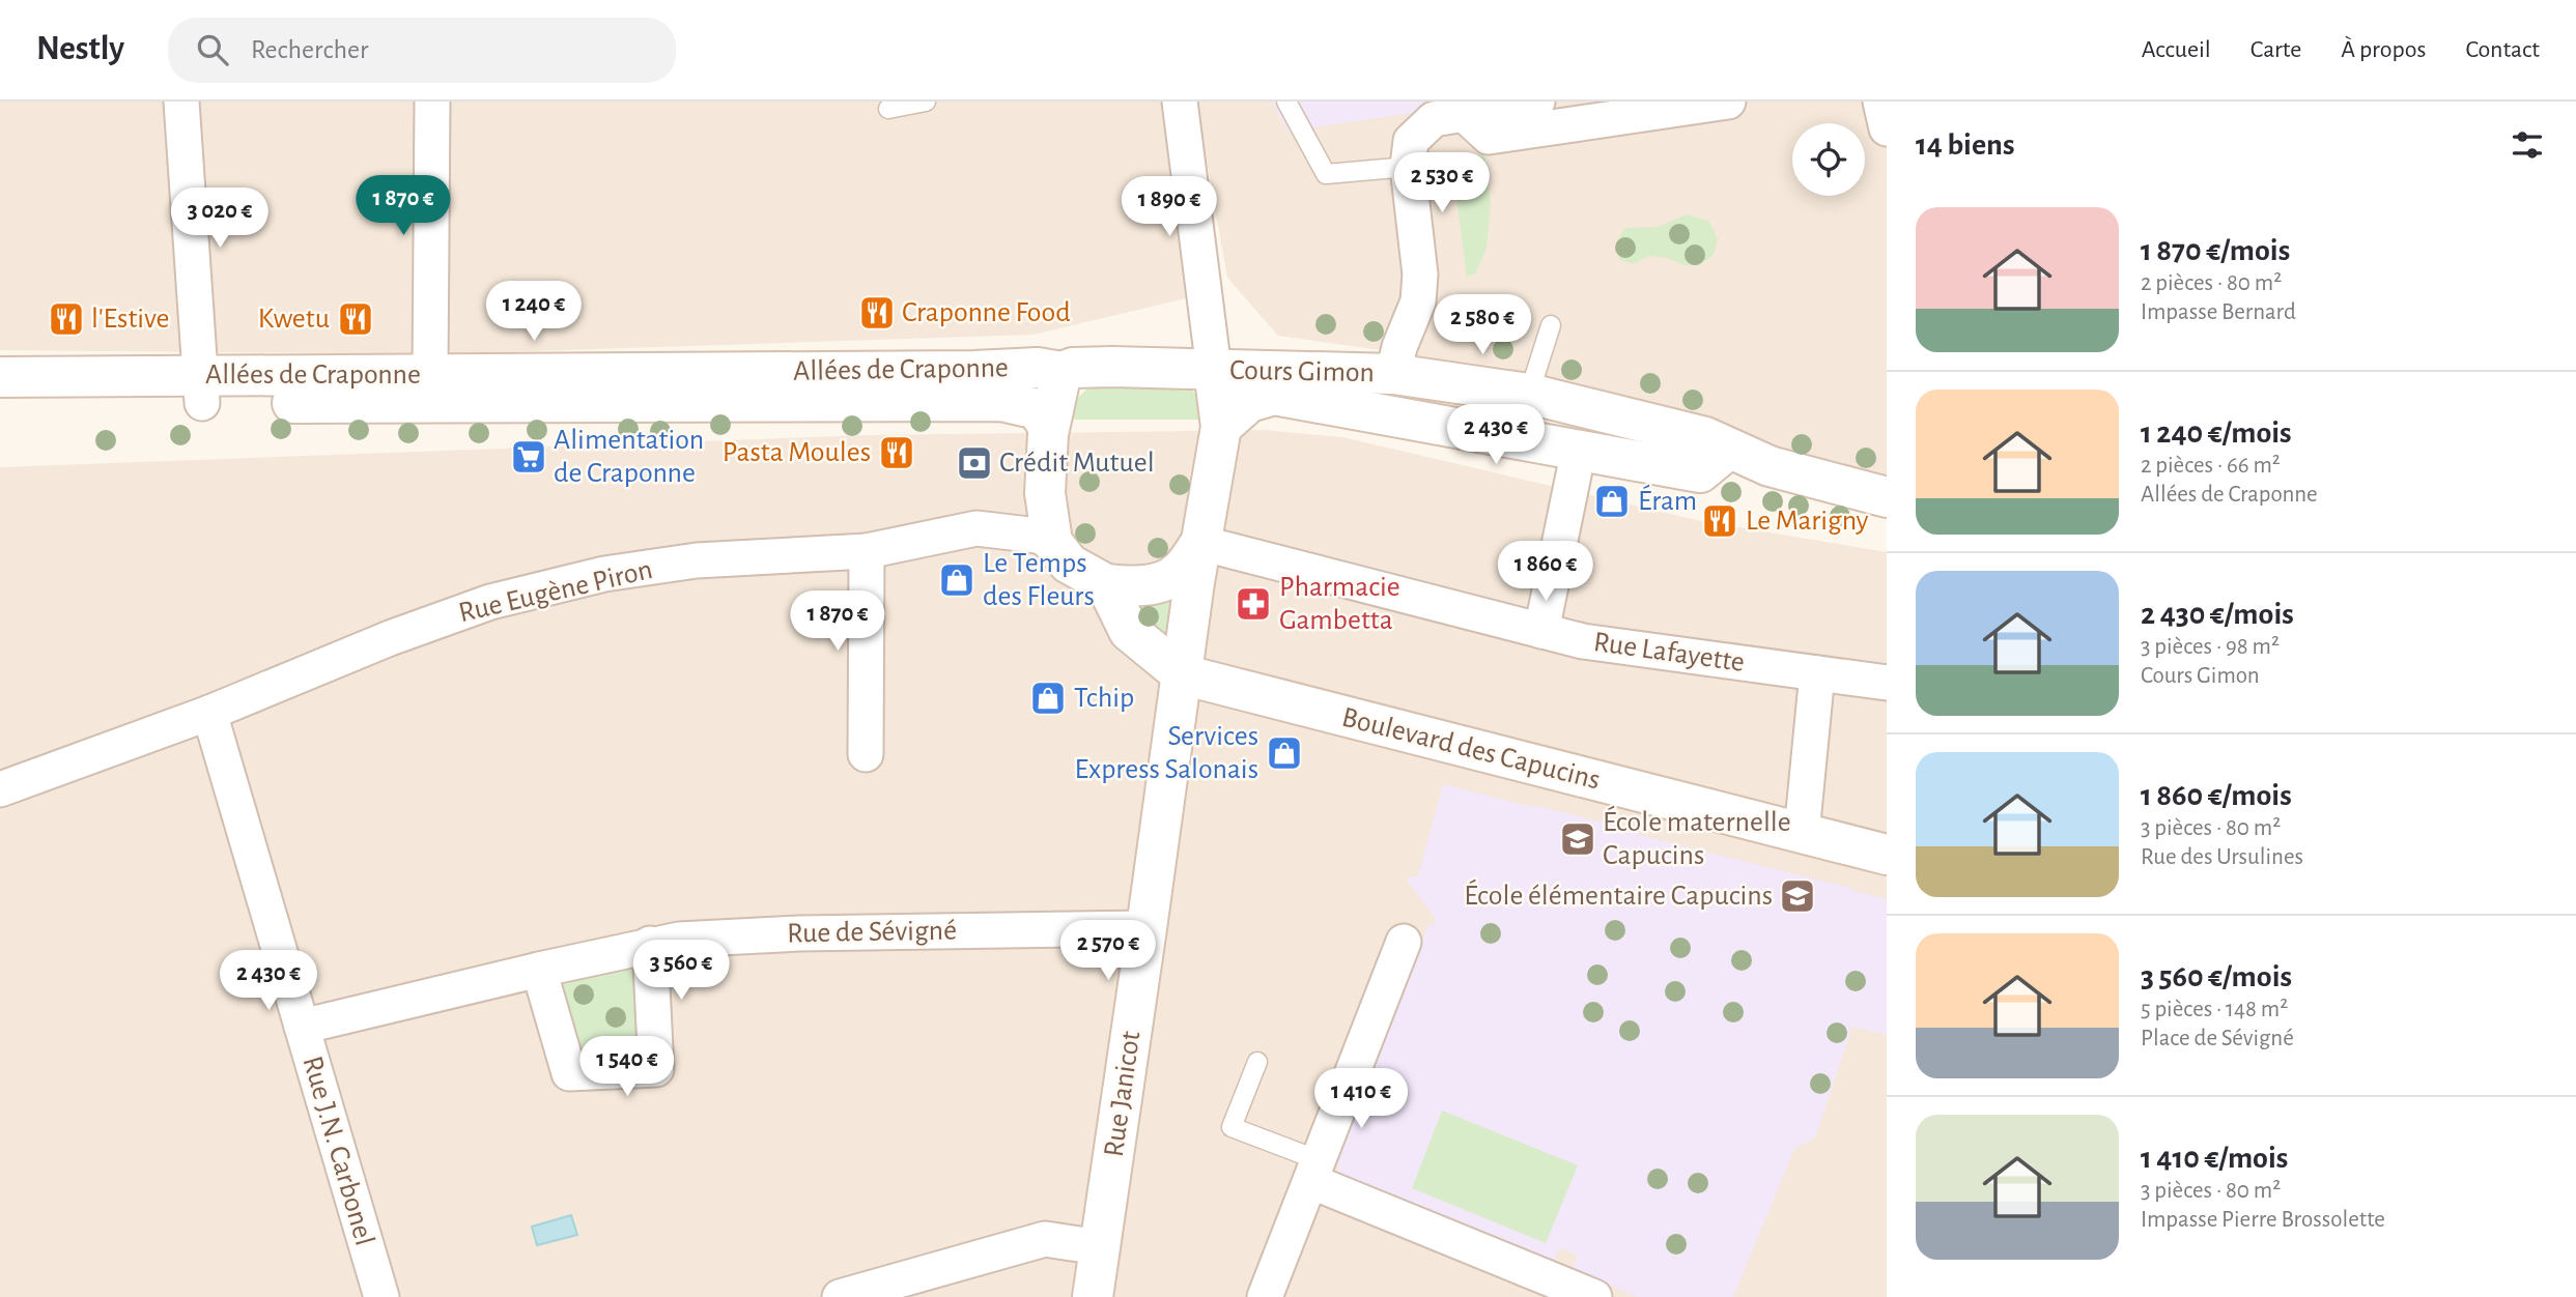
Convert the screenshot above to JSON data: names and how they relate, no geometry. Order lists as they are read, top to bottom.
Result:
{
  "streets": {
    "main road": [
      "Allées de Craponne",
      "Cours Gimon",
      "Boulevard des Capucins",
      "Rue Janicot"
    ],
    "street": [
      "Rue Eugène Piron",
      "Rue Lafayette",
      "Rue de Sévigné",
      "Rue J.N. Carbonel"
    ]
  },
  "crossings": [
    ["Allées de Craponne", "Cours Gimon"],
    ["Allées de Craponne", "Rue Eugène Piron"],
    ["Allées de Craponne", "Rue Lafayette"],
    ["Allées de Craponne", "Rue Janicot"],
    ["Cours Gimon", "Rue Eugène Piron"],
    ["Cours Gimon", "Rue Lafayette"],
    ["Cours Gimon", "Rue Janicot"],
    ["Rue Eugène Piron", "Rue Lafayette"],
    ["Rue Eugène Piron", "Rue Janicot"],
    ["Rue Eugène Piron", "Rue J.N. Carbonel"],
    ["Rue Lafayette", "Rue Janicot"],
    ["Boulevard des Capucins", "Rue Janicot"],
    ["Rue de Sévigné", "Rue Janicot"],
    ["Rue de Sévigné", "Rue J.N. Carbonel"]
  ],
  "places": {
    "restaurant": [
      "Craponne Food",
      "l'Estive",
      "Kwetu",
      "Pasta Moules",
      "Le Marigny"
    ],
    "supermarket": ["Alimentation de Craponne"],
    "bank": ["Crédit Mutuel"],
    "shop": [
      "Éram",
      "Le Temps des Fleurs",
      "Tchip",
      "Services Express Salonais"
    ],
    "pharmacy": ["Pharmacie Gambetta"],
    "school or university": ["École maternelle Capucins", "École élémentaire Capucins"]
  },
  "page": {
    "header": "Nestly",
    "search": "Rechercher",
    "nav": [
      "Accueil",
      "Carte",
      "À propos",
      "Contact"
    ],
    "heading": "14 biens",
    "price": [
      "2 530 €",
      "1 870 €",
      "1 890 €",
      "3 020 €",
      "1 240 €",
      "2 580 €",
      "2 430 €",
      "1 860 €",
      "1 870 €",
      "2 570 €",
      "3 560 €",
      "2 430 €",
      "1 540 €",
      "1 410 €"
    ],
    "list": [
      {
        "name": "1 870 €/mois",
        "note": "2 pièces · 80 m² · Impasse Bernard"
      },
      {
        "name": "1 240 €/mois",
        "note": "2 pièces · 66 m² · Allées de Craponne"
      },
      {
        "name": "2 430 €/mois",
        "note": "3 pièces · 98 m² · Cours Gimon"
      },
      {
        "name": "1 860 €/mois",
        "note": "3 pièces · 80 m² · Rue des Ursulines"
      },
      {
        "name": "3 560 €/mois",
        "note": "5 pièces · 148 m² · Place de Sévigné"
      },
      {
        "name": "1 410 €/mois",
        "note": "3 pièces · 80 m² · Impasse Pierre Brossolette"
      }
    ]
  }
}
